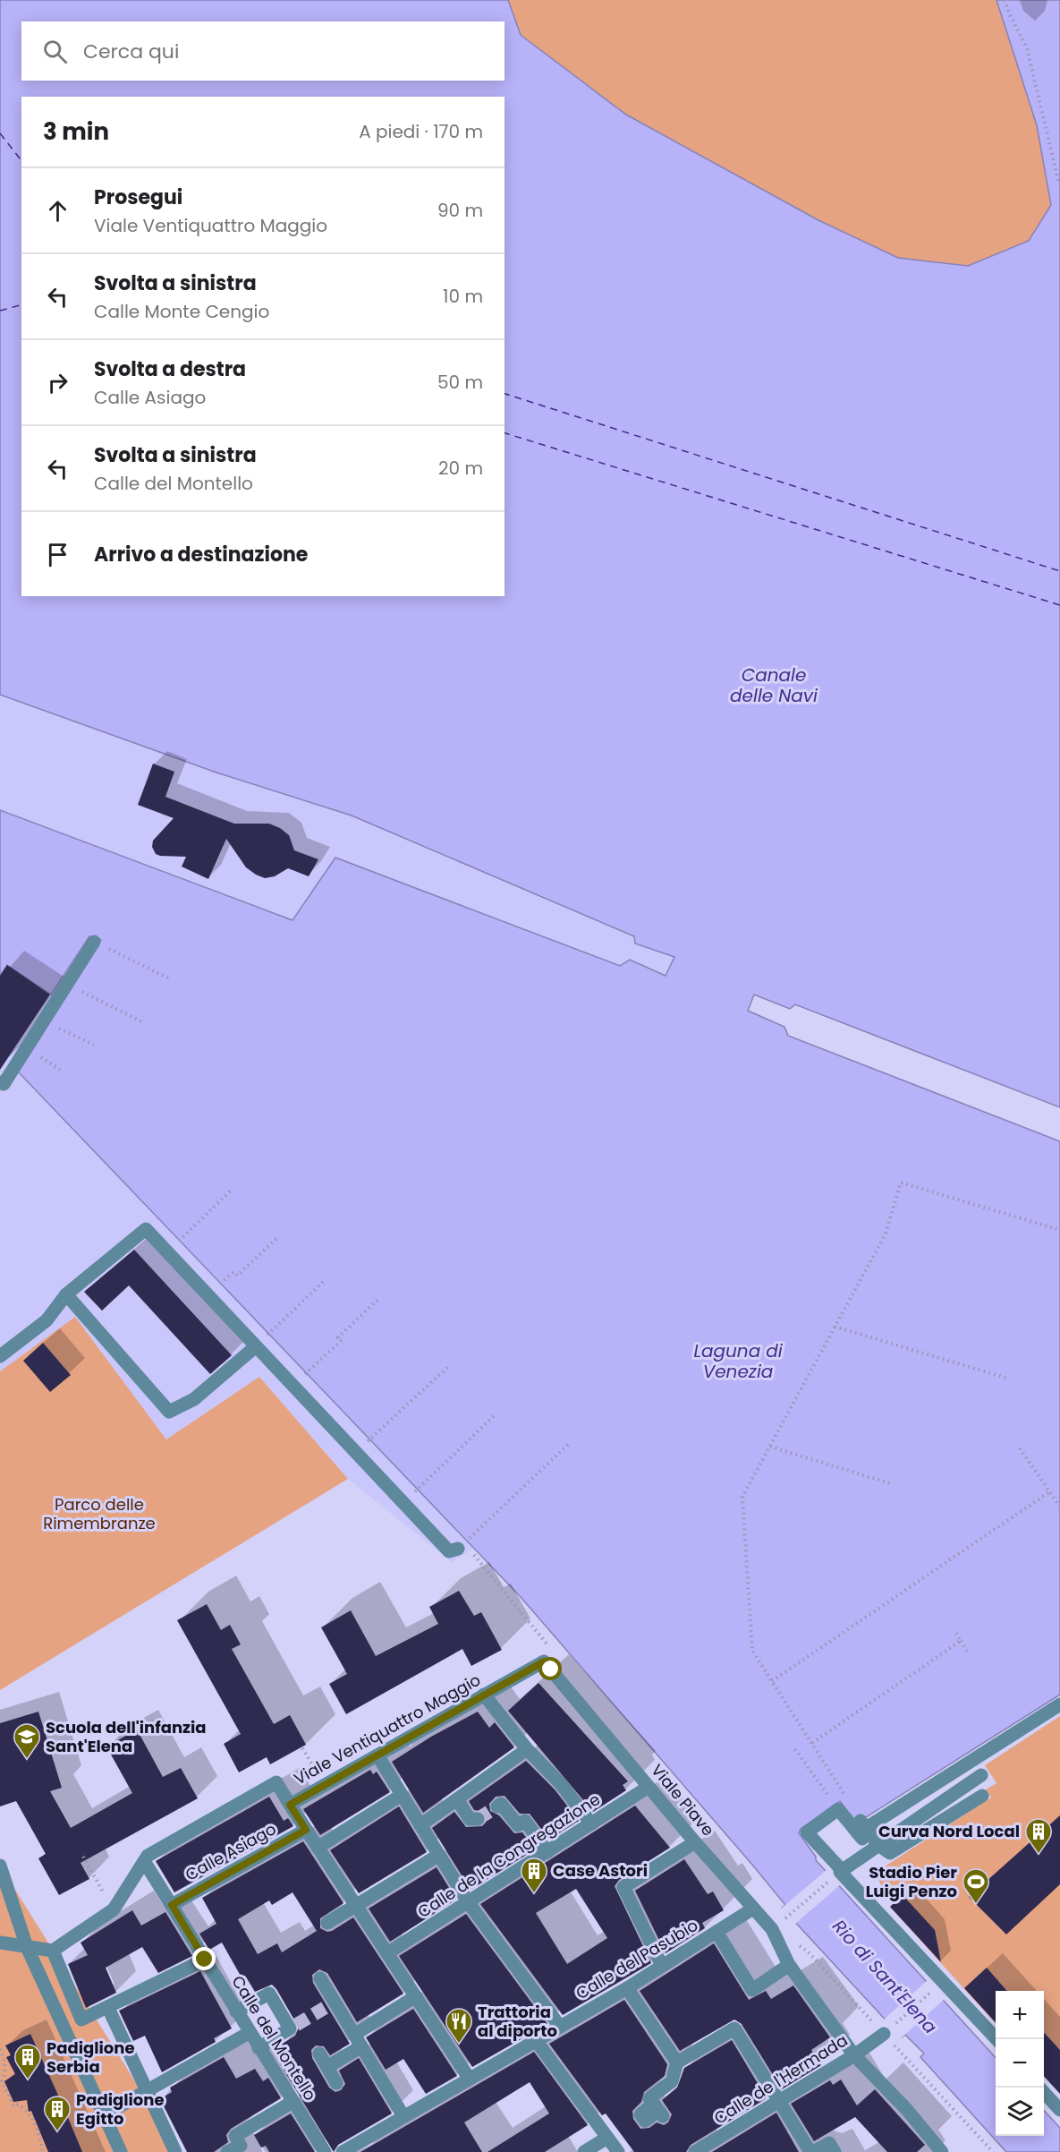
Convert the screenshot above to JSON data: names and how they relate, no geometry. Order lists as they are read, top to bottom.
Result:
{
  "streets": {
    "street": [
      "Viale Ventiquattro Maggio",
      "Viale Piave",
      "Calle Asiago",
      "Calle de la Congregazione",
      "Calle del Pasubio",
      "Calle del Montello",
      "Calle de l'Hermada"
    ]
  },
  "crossings": [
    ["Viale Ventiquattro Maggio", "Viale Piave"],
    ["Viale Ventiquattro Maggio", "Calle del Montello"],
    ["Viale Piave", "Calle de la Congregazione"],
    ["Viale Piave", "Calle del Pasubio"],
    ["Viale Piave", "Calle de l'Hermada"],
    ["Calle Asiago", "Calle del Montello"]
  ],
  "water": ["Canale delle Navi", "Laguna di Venezia", "Rio di Sant'Elena"],
  "parks": ["Parco delle Rimembranze"],
  "places": {
    "school or university": ["Scuola dell'infanzia Sant'Elena"],
    "building": [
      "Curva Nord Local",
      "Case Astori",
      "Padiglione Serbia",
      "Padiglione Egitto"
    ],
    "sports": ["Stadio Pier Luigi Penzo"],
    "restaurant": ["Trattoria al diporto"]
  },
  "page": {
    "search": "Cerca qui",
    "heading": ["3 min", "A piedi · 170 m"],
    "list": [
      ["Prosegui", "Viale Ventiquattro Maggio", "90 m"],
      ["Svolta a sinistra", "Calle Monte Cengio", "10 m"],
      ["Svolta a destra", "Calle Asiago", "50 m"],
      ["Svolta a sinistra", "Calle del Montello", "20 m"],
      "Arrivo a destinazione"
    ],
    "map_buttons": ["+", "−"]
  }
}
